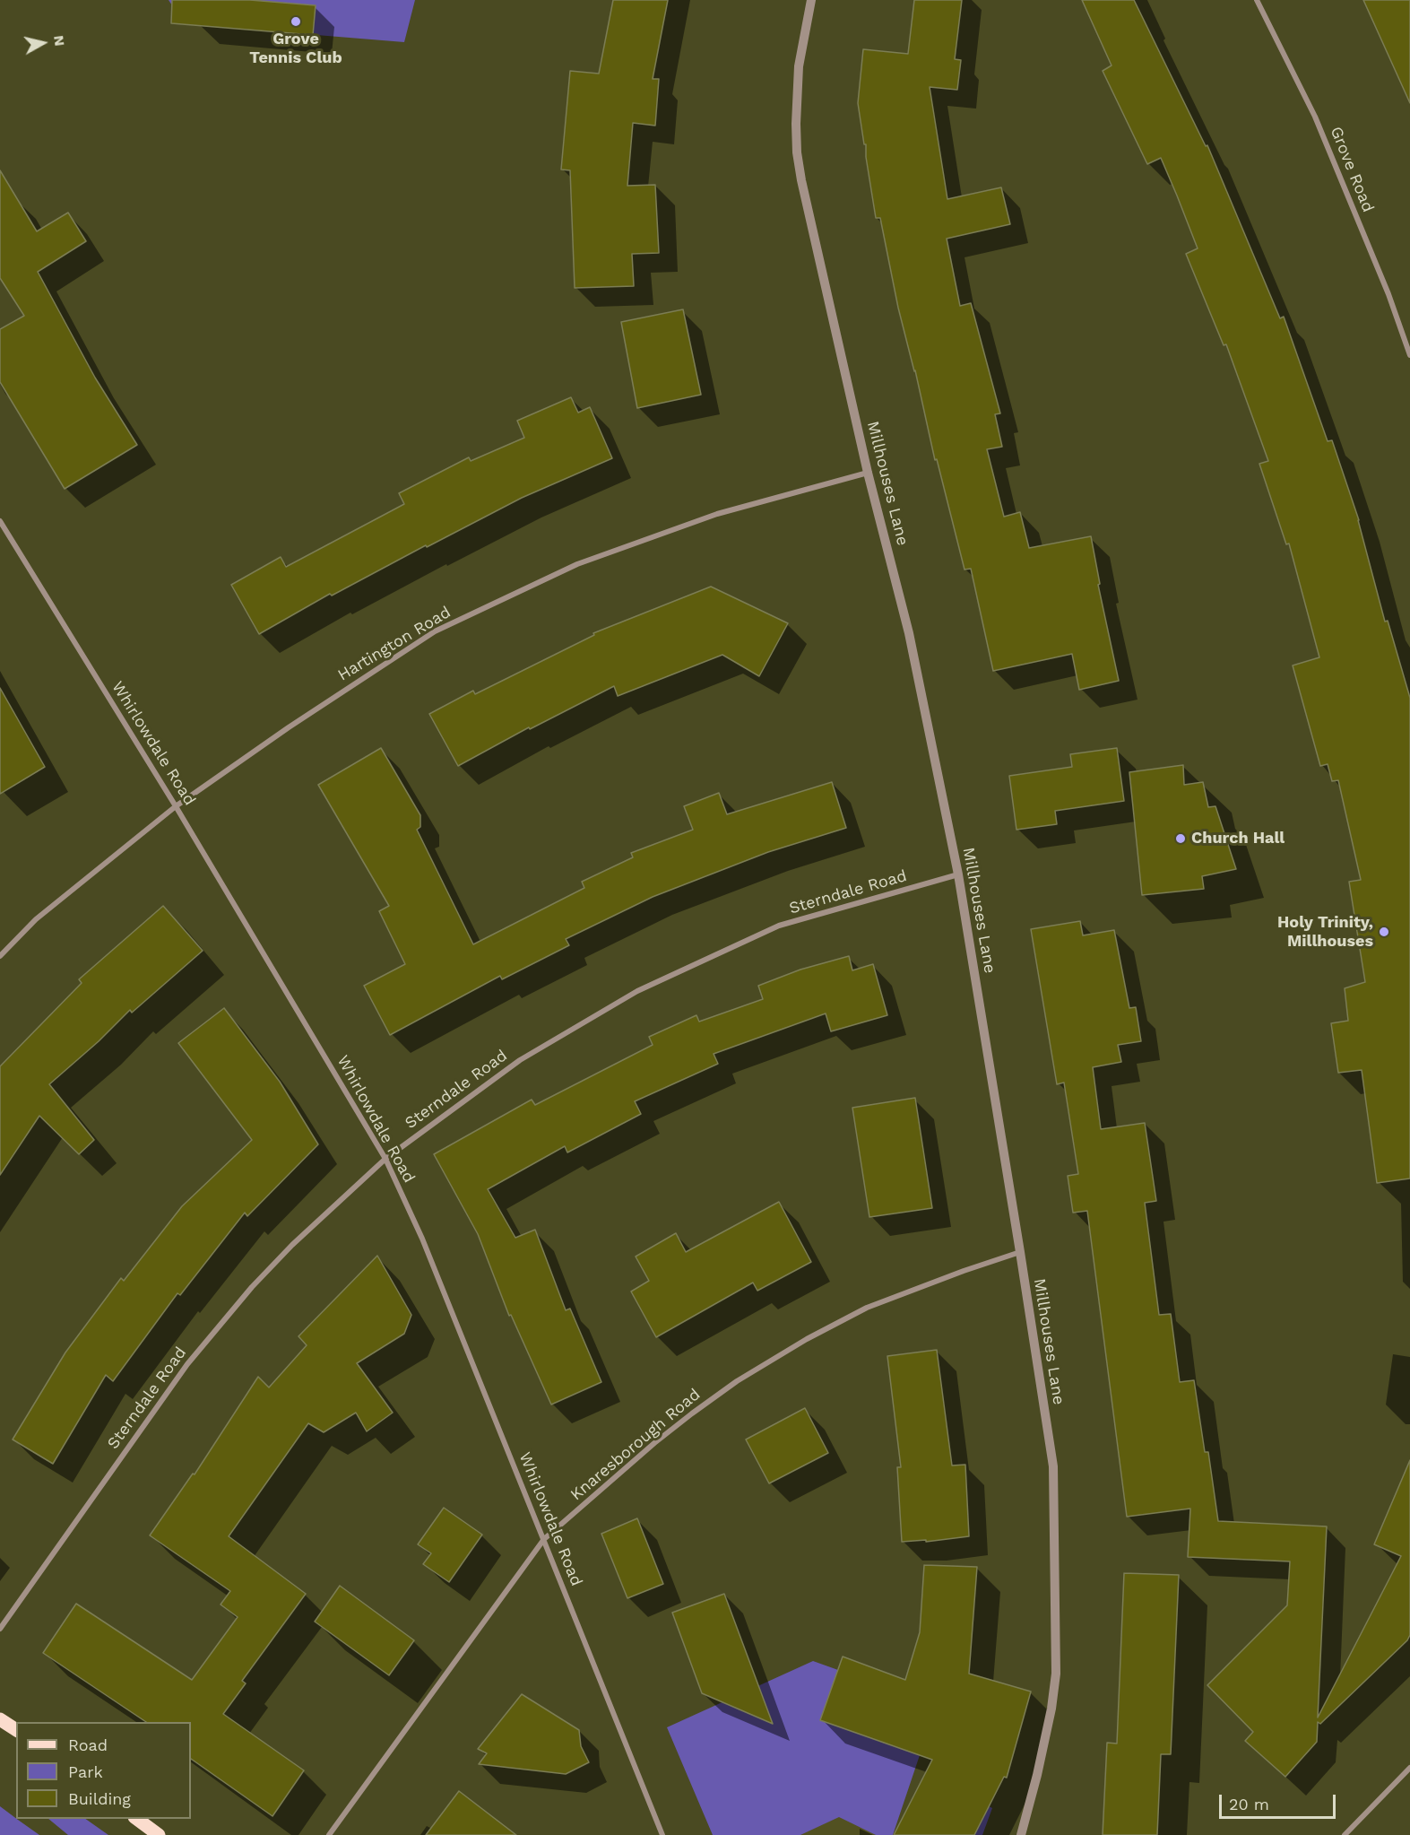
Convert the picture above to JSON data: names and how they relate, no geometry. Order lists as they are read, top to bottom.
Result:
{
  "streets": {
    "street": [
      "Grove Road",
      "Millhouses Lane",
      "Hartington Road",
      "Whirlowdale Road",
      "Sterndale Road",
      "Knaresborough Road"
    ]
  },
  "crossings": [
    ["Millhouses Lane", "Hartington Road"],
    ["Millhouses Lane", "Sterndale Road"],
    ["Millhouses Lane", "Knaresborough Road"],
    ["Hartington Road", "Whirlowdale Road"],
    ["Whirlowdale Road", "Sterndale Road"],
    ["Whirlowdale Road", "Knaresborough Road"]
  ],
  "places": ["Grove Tennis Club", "Church Hall", "Holy Trinity, Millhouses"],
  "legend": ["Road", "Park", "Building"],
  "scale_bar": "20 m",
  "north": "right"
}
